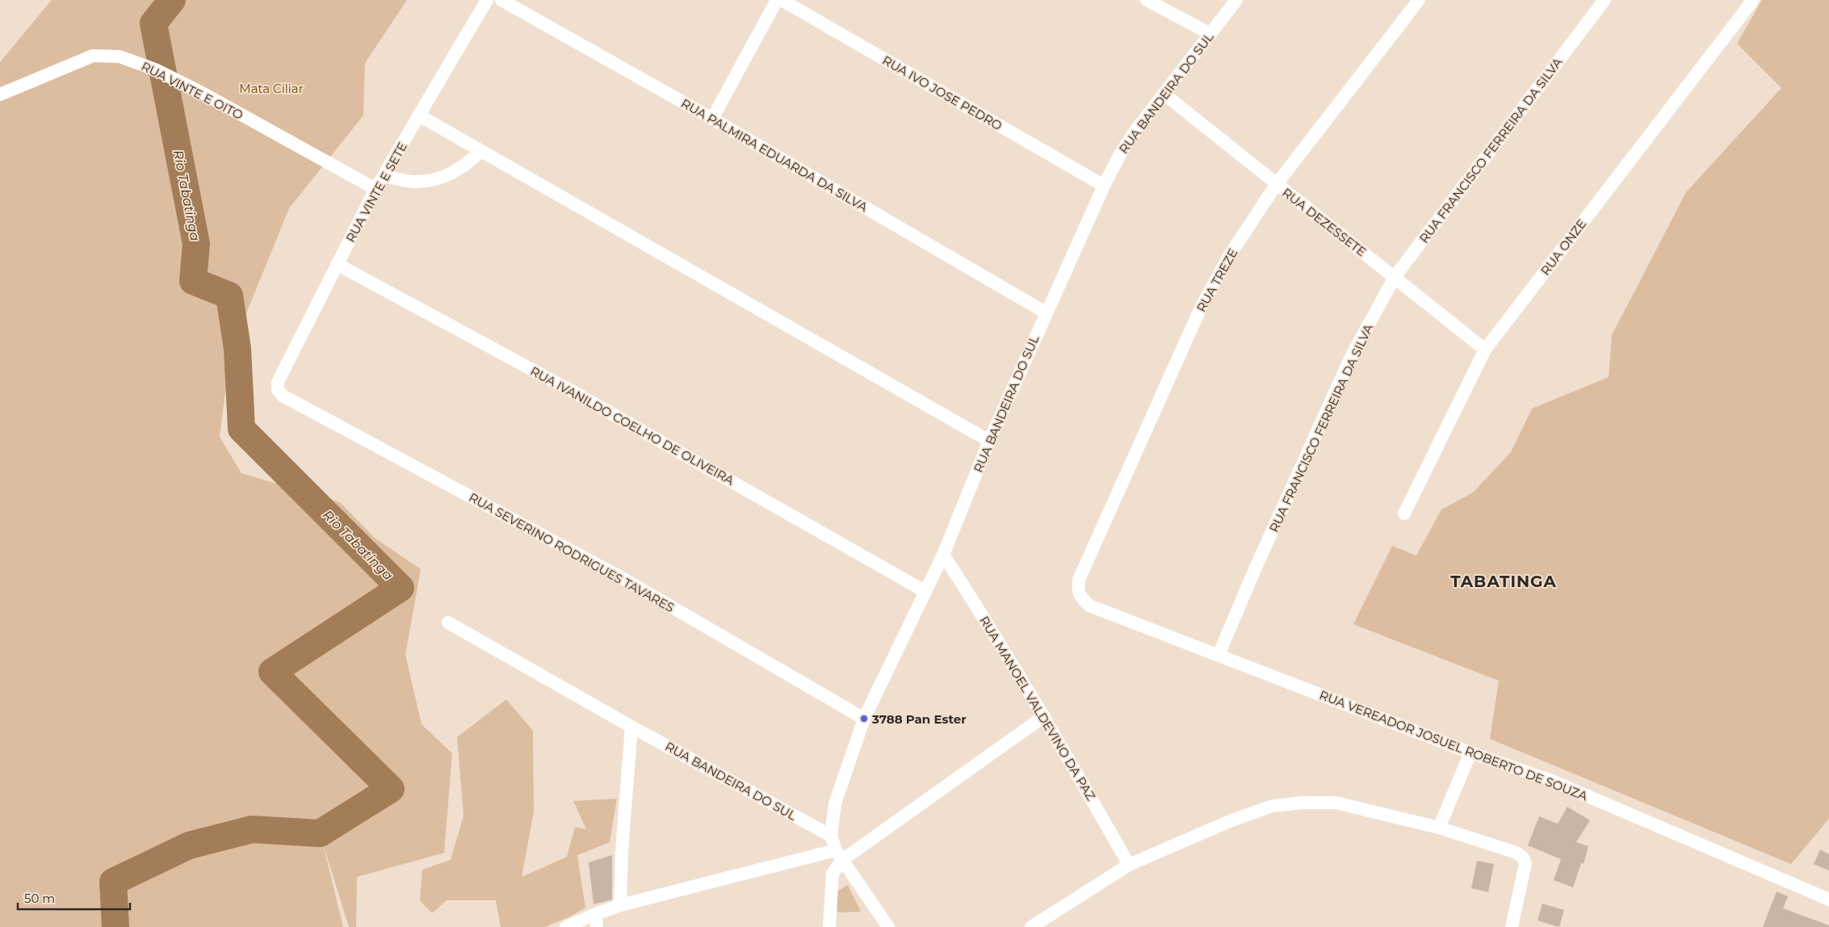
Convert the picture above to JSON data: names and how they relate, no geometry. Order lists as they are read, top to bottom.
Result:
{
  "streets": {
    "street": [
      "RUA VINTE E OITO",
      "RUA IVO JOSE PEDRO",
      "RUA BANDEIRA DO SUL",
      "RUA FRANCISCO FERREIRA DA SILVA",
      "RUA PALMIRA EDUARDA DA SILVA",
      "RUA VINTE E SETE",
      "RUA DEZESSETE",
      "RUA ONZE",
      "RUA TREZE",
      "RUA IVANILDO COELHO DE OLIVEIRA",
      "RUA SEVERINO RODRIGUES TAVARES",
      "RUA MANOEL VALDEVINO DA PAZ",
      "RUA VEREADOR JOSUEL ROBERTO DE SOUZA"
    ]
  },
  "crossings": [
    ["RUA VINTE E OITO", "RUA VINTE E SETE"],
    ["RUA IVO JOSE PEDRO", "RUA BANDEIRA DO SUL"],
    ["RUA BANDEIRA DO SUL", "RUA PALMIRA EDUARDA DA SILVA"],
    ["RUA BANDEIRA DO SUL", "RUA DEZESSETE"],
    ["RUA BANDEIRA DO SUL", "RUA IVANILDO COELHO DE OLIVEIRA"],
    ["RUA BANDEIRA DO SUL", "RUA SEVERINO RODRIGUES TAVARES"],
    ["RUA BANDEIRA DO SUL", "RUA MANOEL VALDEVINO DA PAZ"],
    ["RUA FRANCISCO FERREIRA DA SILVA", "RUA DEZESSETE"],
    ["RUA FRANCISCO FERREIRA DA SILVA", "RUA VEREADOR JOSUEL ROBERTO DE SOUZA"],
    ["RUA VINTE E SETE", "RUA IVANILDO COELHO DE OLIVEIRA"],
    ["RUA VINTE E SETE", "RUA SEVERINO RODRIGUES TAVARES"],
    ["RUA DEZESSETE", "RUA ONZE"],
    ["RUA DEZESSETE", "RUA TREZE"],
    ["RUA TREZE", "RUA VEREADOR JOSUEL ROBERTO DE SOUZA"]
  ],
  "districts": ["TABATINGA"],
  "water": ["Rio Tabatinga"],
  "parks": ["Mata Ciliar"],
  "places": ["3788 Pan Ester"],
  "scale_bar": "50 m"
}
